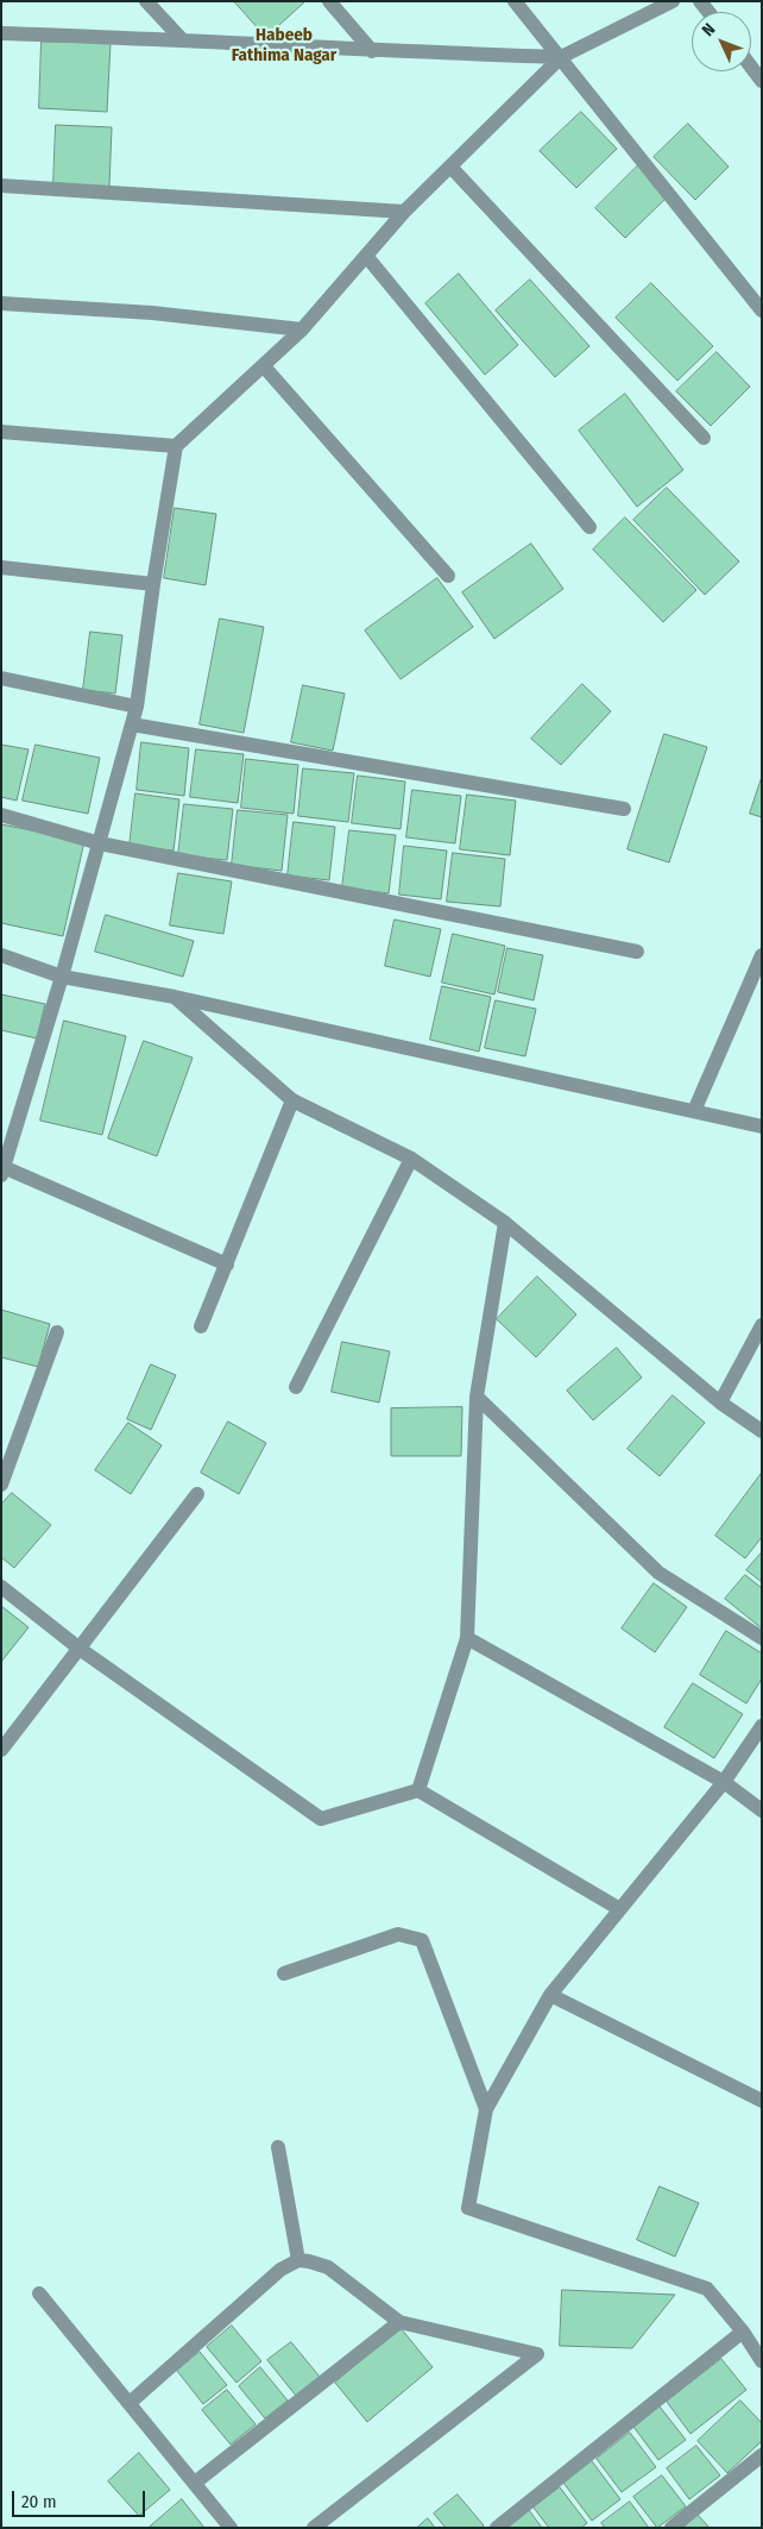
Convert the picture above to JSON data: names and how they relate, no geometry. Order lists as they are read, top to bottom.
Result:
{
  "districts": ["Habeeb Fathima Nagar"],
  "scale_bar": "20 m",
  "north": "top left"
}
